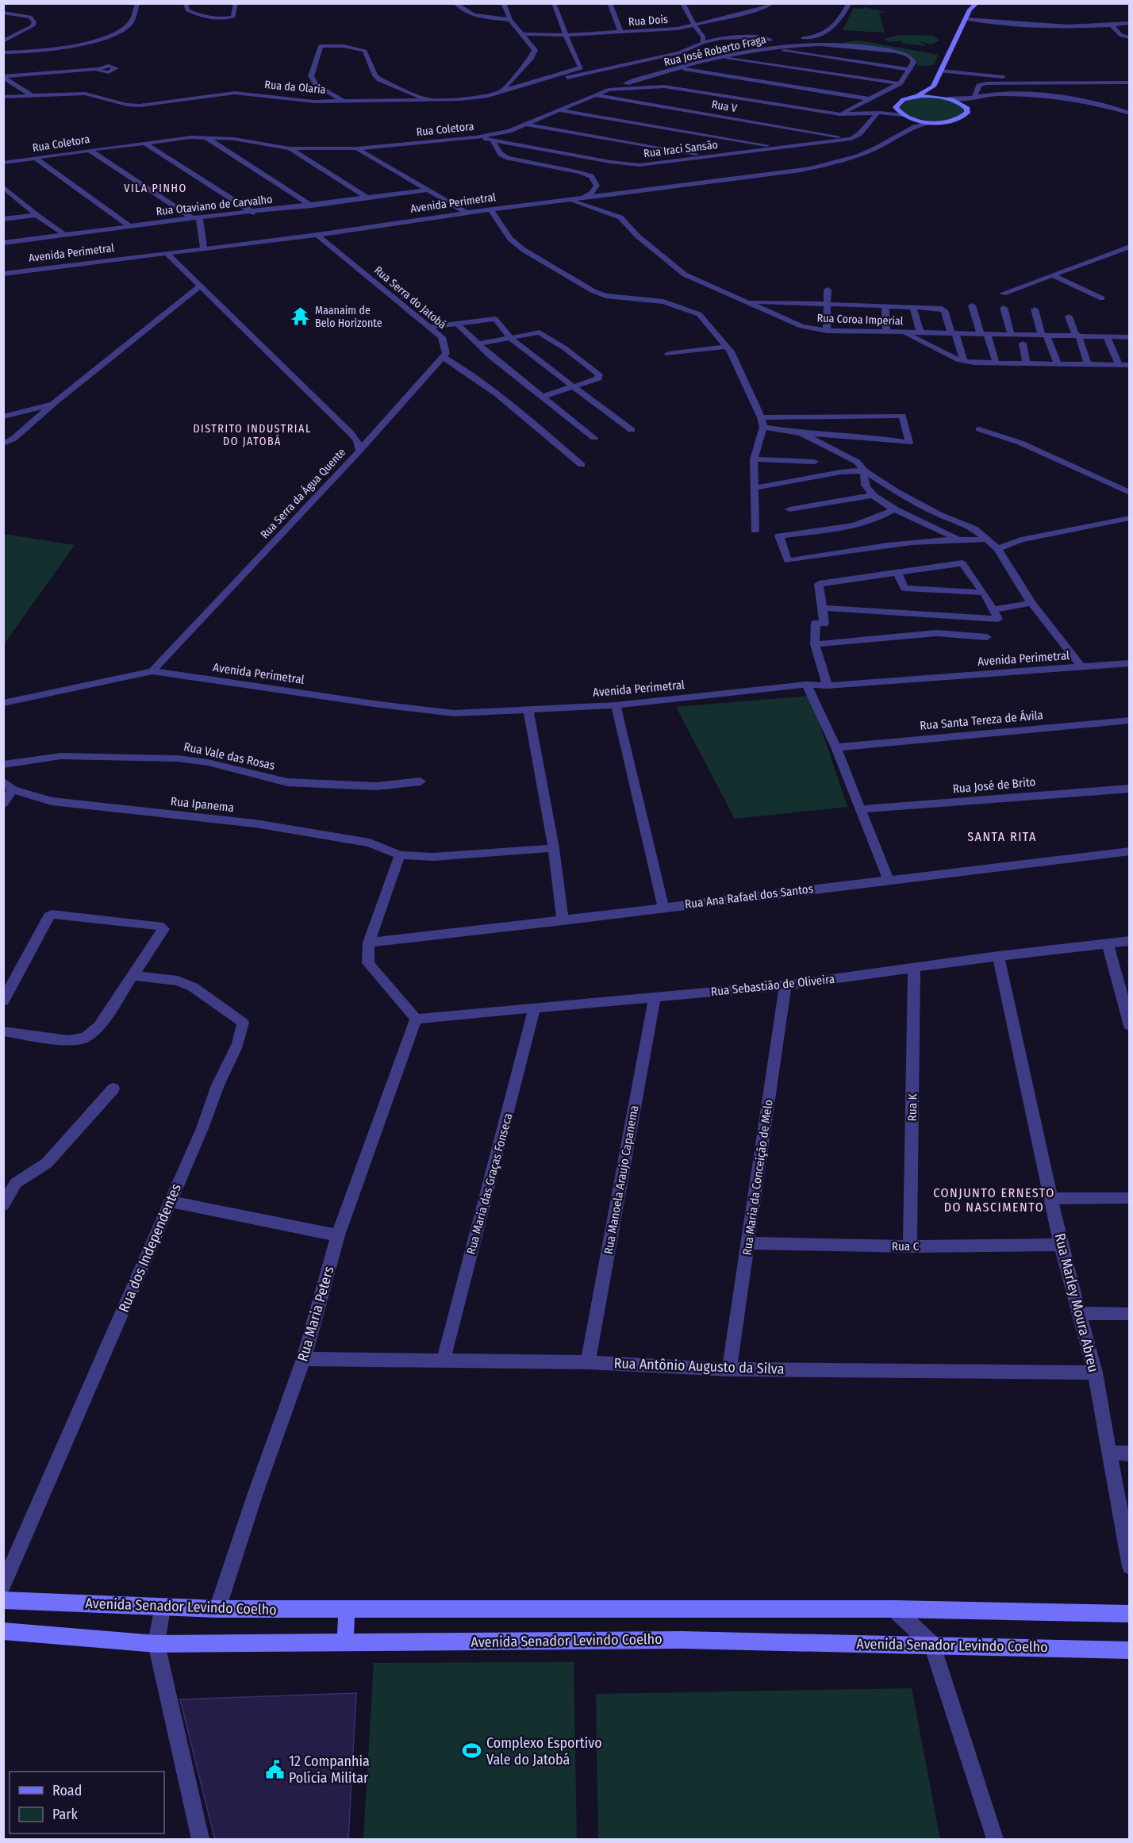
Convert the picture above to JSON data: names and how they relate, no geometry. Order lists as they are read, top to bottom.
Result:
{
  "streets": {
    "street": [
      "Rua Dois",
      "Rua José Roberto Fraga",
      "Rua da Olaria",
      "Rua V",
      "Rua Coletora",
      "Rua Iraci Sansão",
      "Avenida Perimetral",
      "Rua Otaviano de Carvalho",
      "Rua Serra do Jatobá",
      "Rua Coroa Imperial",
      "Rua Serra da Água Quente",
      "Rua Santa Tereza de Ávila",
      "Rua Vale das Rosas",
      "Rua José de Brito",
      "Rua Ipanema",
      "Rua Ana Rafael dos Santos",
      "Rua Sebastião de Oliveira",
      "Rua K",
      "Rua Maria da Conceição de Melo",
      "Rua Manoela Araujo Capanema",
      "Rua Maria das Graças Fonseca",
      "Rua C",
      "Rua dos Independentes",
      "Rua Marley Moura Abreu",
      "Rua Maria Peters",
      "Rua Antônio Augusto da Silva",
      "Avenida Senador Levindo Coelho"
    ]
  },
  "crossings": [
    ["Rua Dois", "Rua da Olaria"],
    ["Rua José Roberto Fraga", "Rua Coletora"],
    ["Rua V", "Rua Coletora"],
    ["Rua V", "Rua Iraci Sansão"],
    ["Rua Coletora", "Rua Iraci Sansão"],
    ["Avenida Perimetral", "Rua Serra do Jatobá"],
    ["Avenida Perimetral", "Rua Coroa Imperial"],
    ["Avenida Perimetral", "Rua Serra da Água Quente"],
    ["Rua Sebastião de Oliveira", "Rua K"],
    ["Rua Sebastião de Oliveira", "Rua Maria da Conceição de Melo"],
    ["Rua Sebastião de Oliveira", "Rua Manoela Araujo Capanema"],
    ["Rua Sebastião de Oliveira", "Rua Maria das Graças Fonseca"],
    ["Rua Sebastião de Oliveira", "Rua Marley Moura Abreu"],
    ["Rua Sebastião de Oliveira", "Rua Maria Peters"],
    ["Rua K", "Rua C"],
    ["Rua Maria da Conceição de Melo", "Rua C"],
    ["Rua Maria da Conceição de Melo", "Rua Antônio Augusto da Silva"],
    ["Rua Manoela Araujo Capanema", "Rua Antônio Augusto da Silva"],
    ["Rua Maria das Graças Fonseca", "Rua Antônio Augusto da Silva"],
    ["Rua C", "Rua Marley Moura Abreu"],
    ["Rua Marley Moura Abreu", "Rua Antônio Augusto da Silva"],
    ["Rua Maria Peters", "Rua Antônio Augusto da Silva"],
    ["Rua Maria Peters", "Avenida Senador Levindo Coelho"]
  ],
  "districts": [
    "VILA PINHO",
    "DISTRITO INDUSTRIAL DO JATOBÁ",
    "SANTA RITA",
    "CONJUNTO ERNESTO DO NASCIMENTO"
  ],
  "places": {
    "temple": ["Maanaim de Belo Horizonte"],
    "sports": ["Complexo Esportivo Vale do Jatobá"],
    "public building": ["12 Companhia Polícia Militar"]
  },
  "legend": ["Road", "Park"]
}
